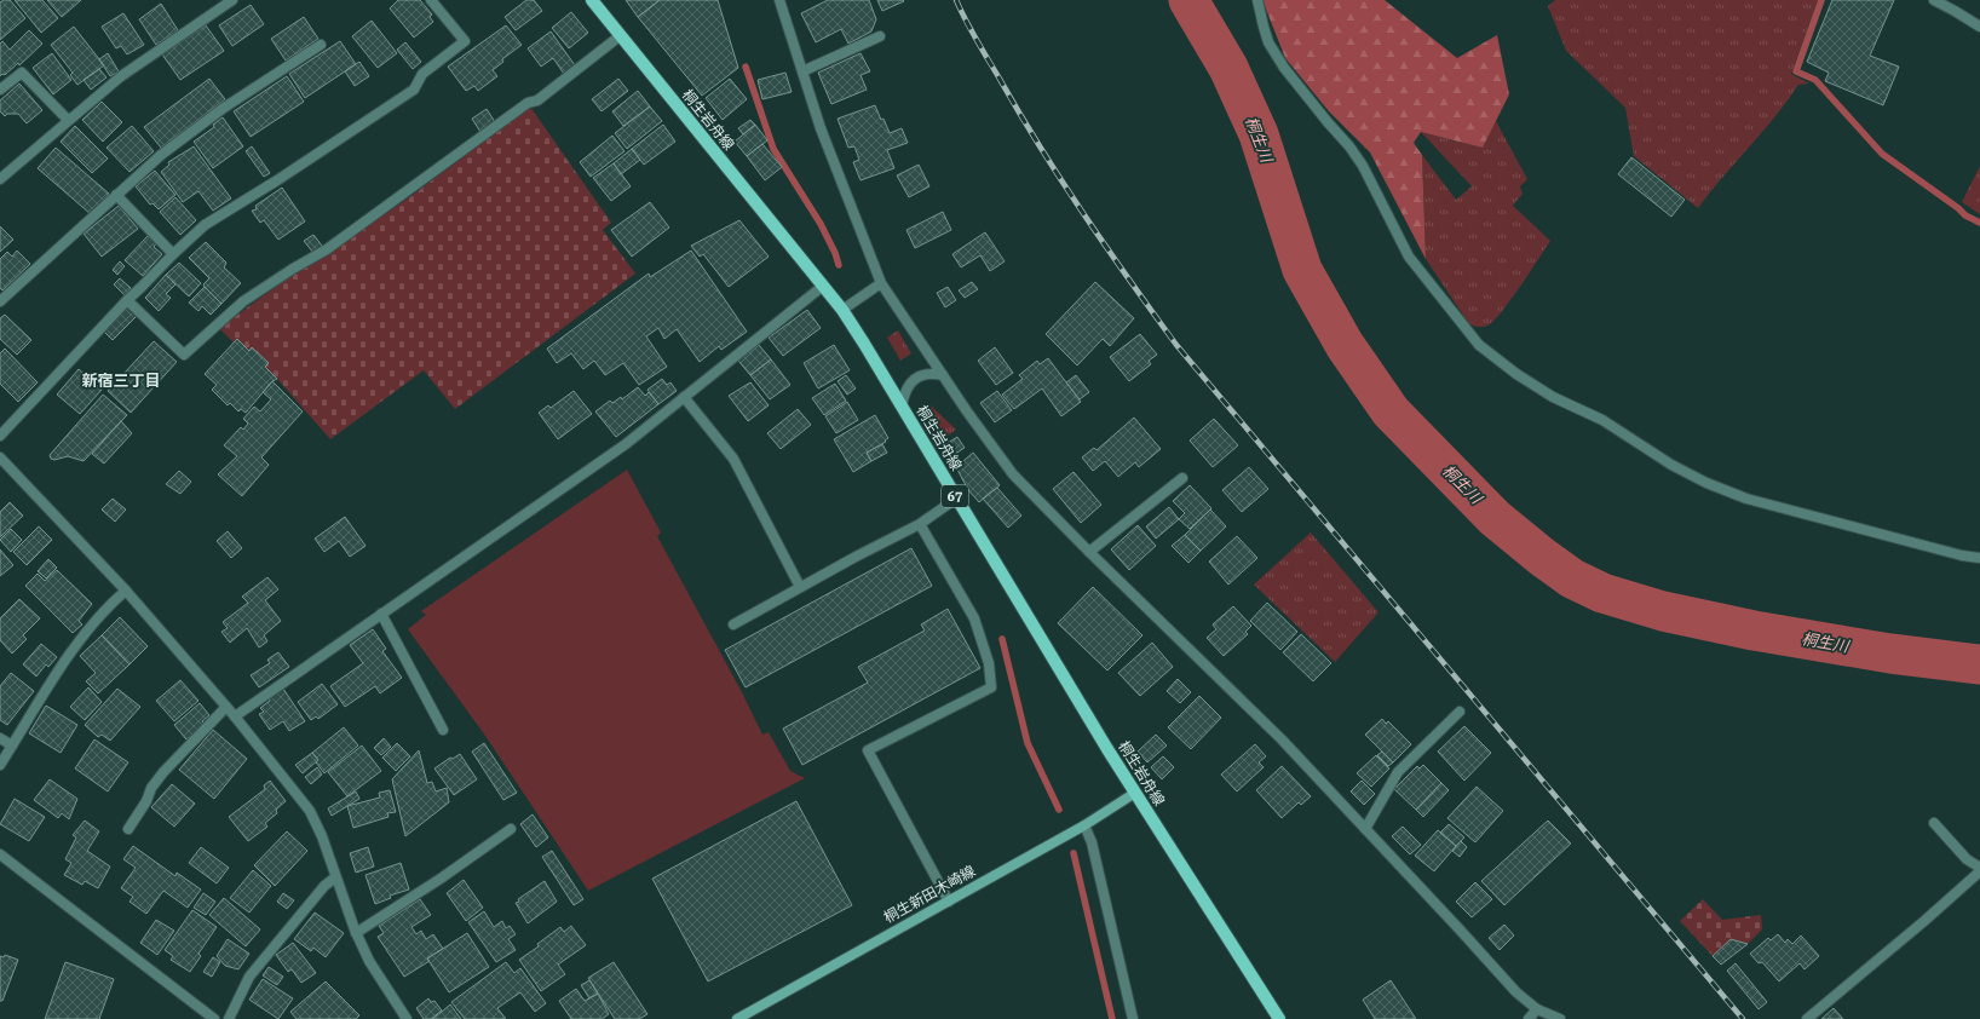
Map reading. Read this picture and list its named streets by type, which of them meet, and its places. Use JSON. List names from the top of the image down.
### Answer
{
  "streets": {
    "main road": ["桐生岩舟線", "67", "桐生新田木崎線"]
  },
  "crossings": [
    ["桐生岩舟線", "桐生新田木崎線"]
  ],
  "districts": ["新宿三丁目"],
  "water": ["桐生川"]
}
